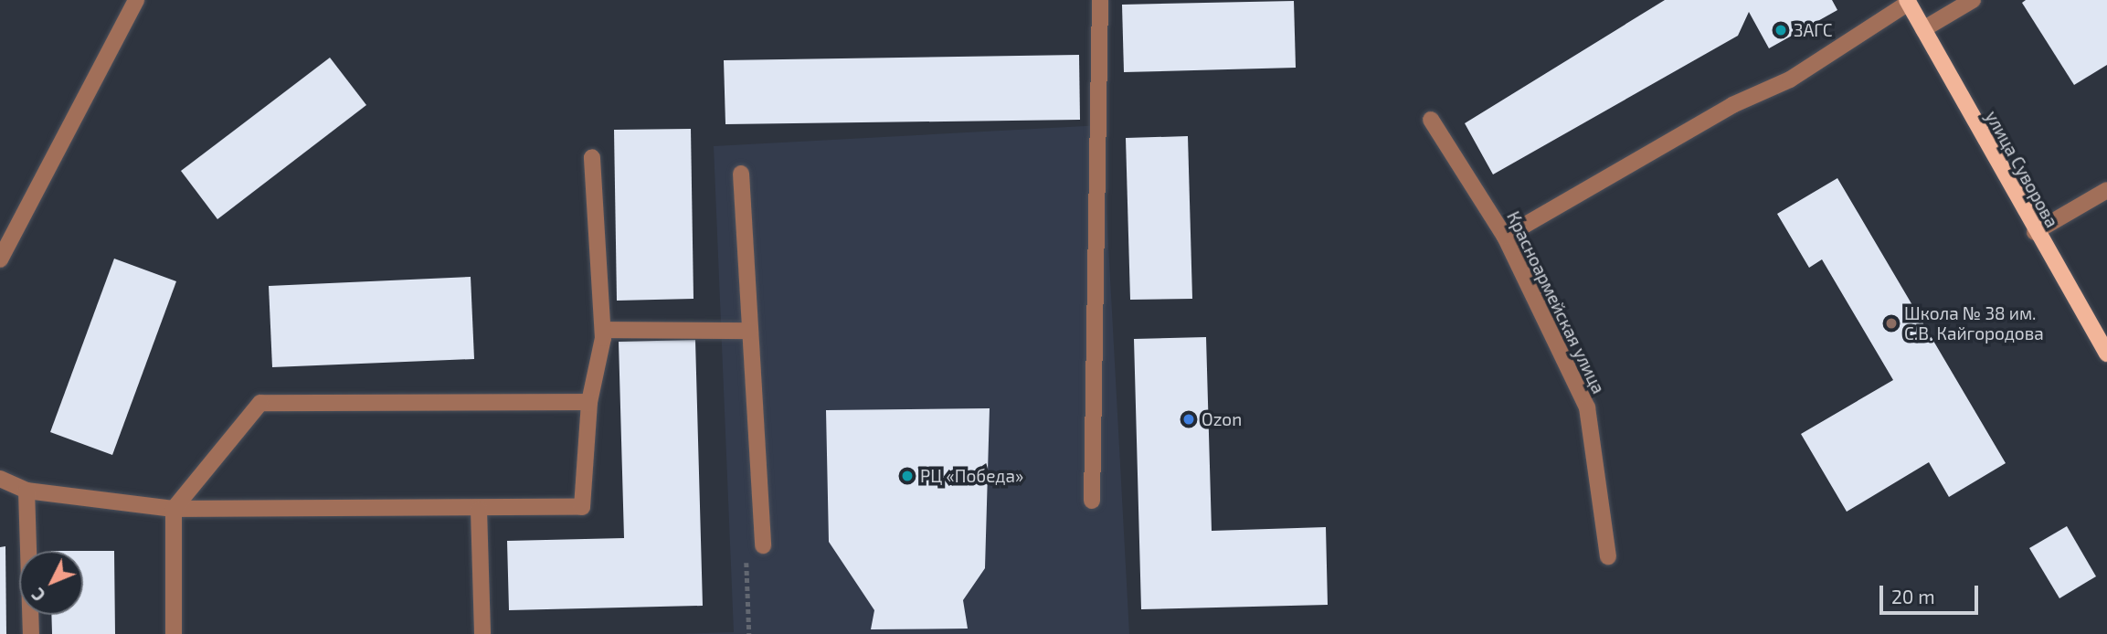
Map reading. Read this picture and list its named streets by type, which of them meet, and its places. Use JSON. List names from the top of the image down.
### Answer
{
  "streets": {
    "main road": ["улица Суворова"],
    "street": ["Красноармейская улица"]
  },
  "places": [
    "ЗАГС",
    "Школа № 38 им. С.В. Кайгородова",
    "Ozon",
    "РЦ «Победа»"
  ],
  "scale_bar": "20 m",
  "north": "bottom left"
}
